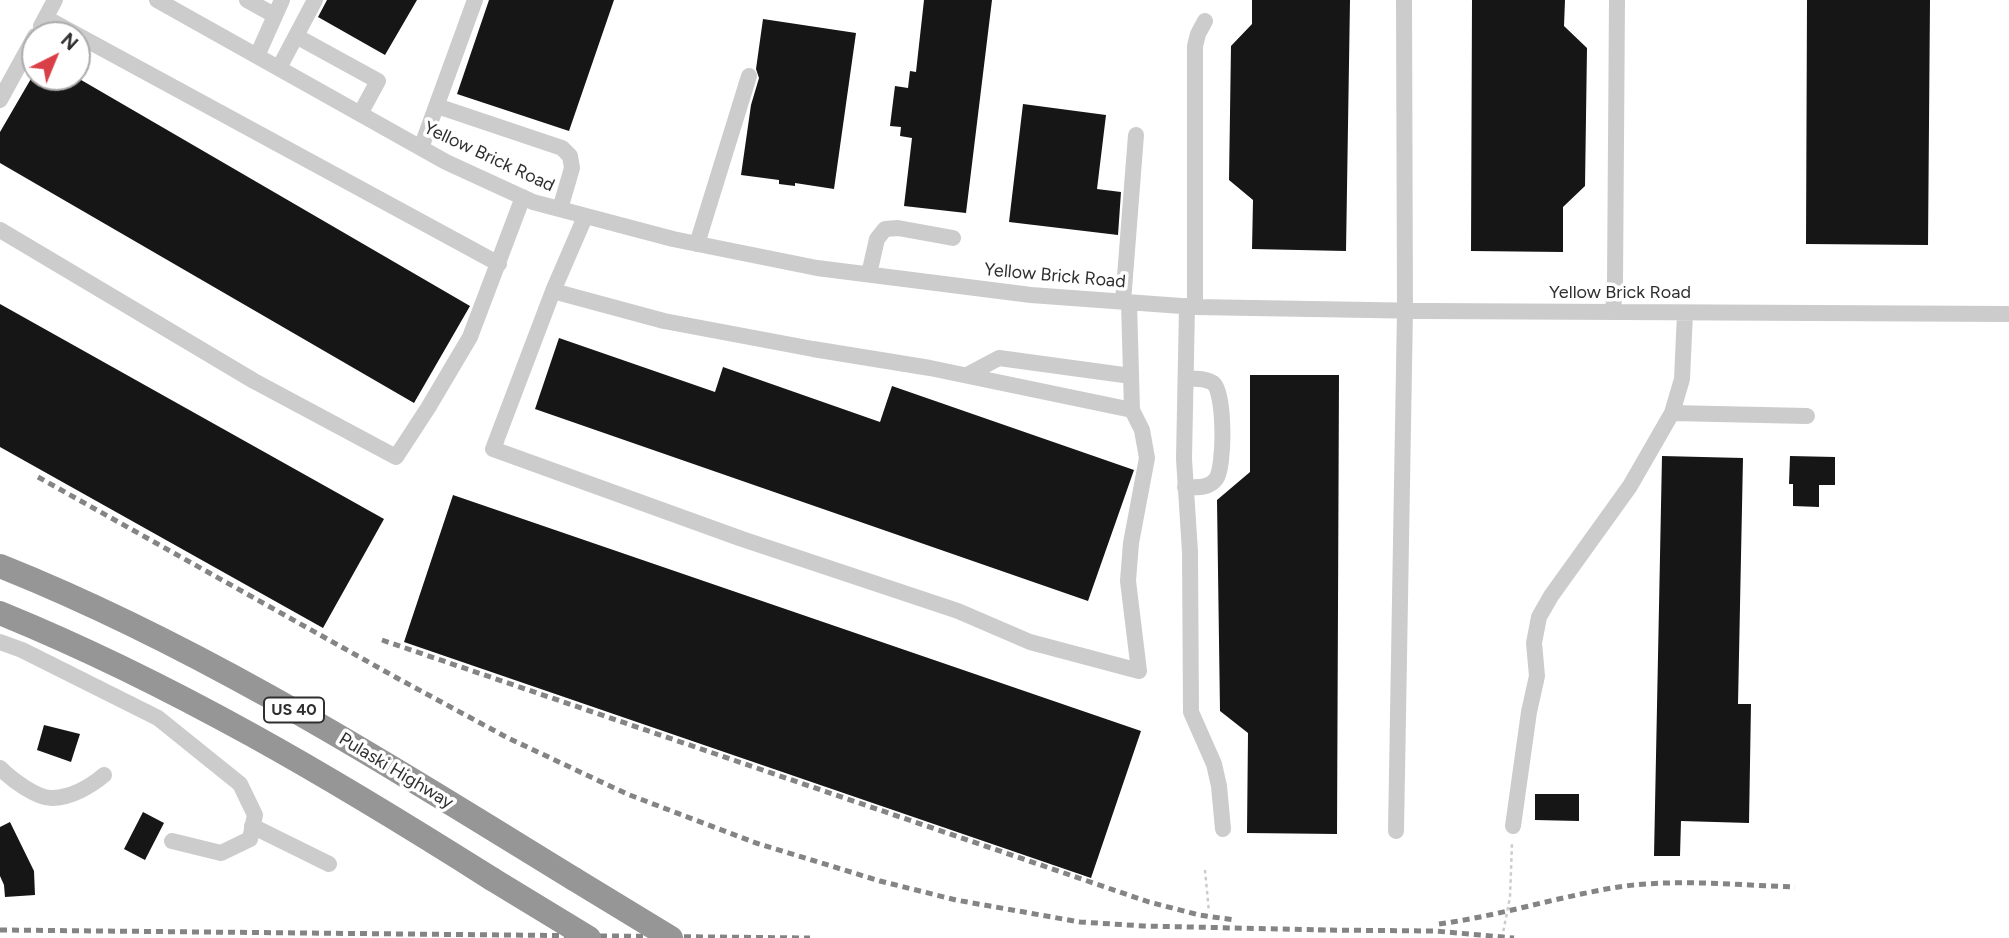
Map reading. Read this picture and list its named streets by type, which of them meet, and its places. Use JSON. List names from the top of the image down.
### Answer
{
  "streets": {
    "highway": ["US 40", "Pulaski Highway"],
    "street": ["Yellow Brick Road"]
  },
  "north": "top right"
}
